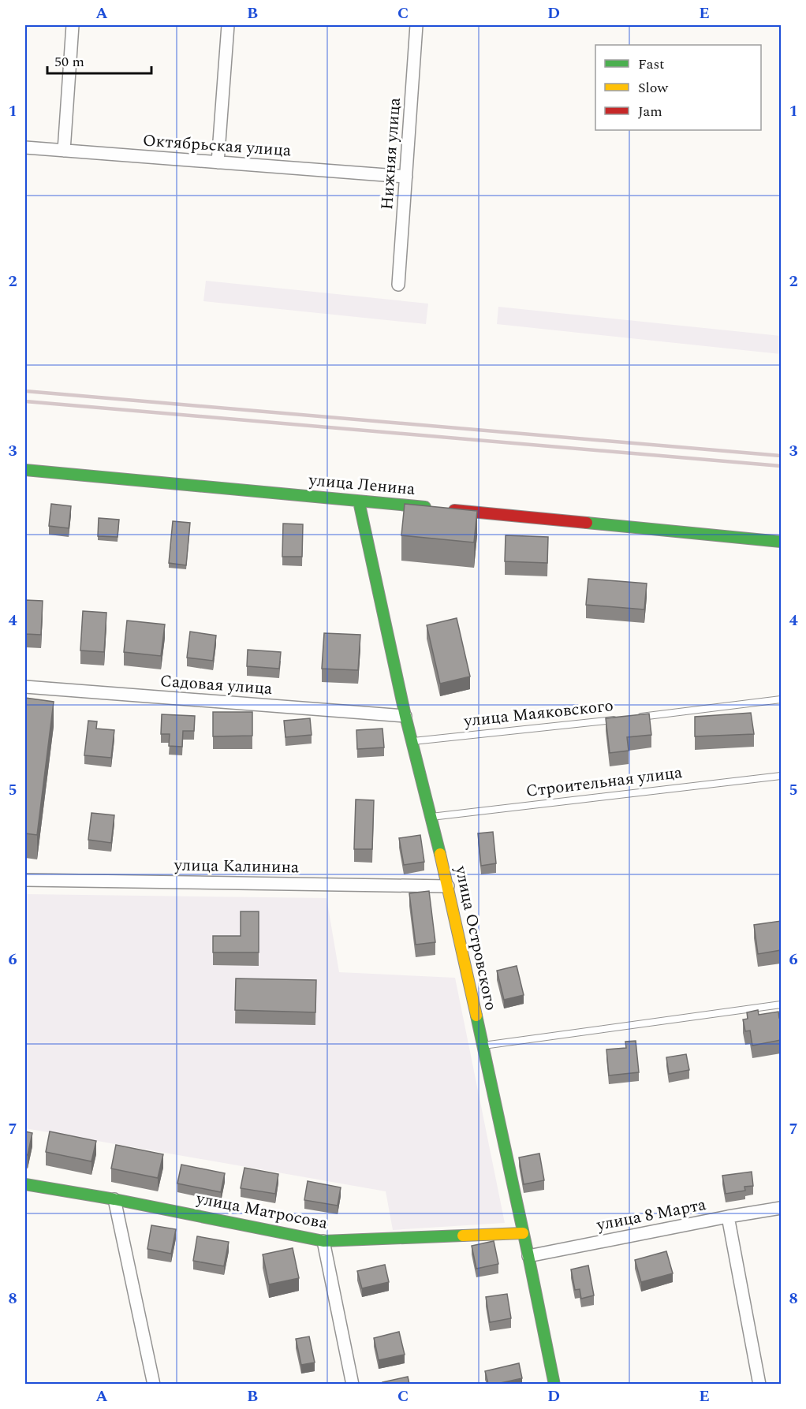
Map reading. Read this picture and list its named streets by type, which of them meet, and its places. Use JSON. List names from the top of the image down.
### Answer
{
  "streets": {
    "street": [
      "Октябрьская улица",
      "Нижняя улица",
      "улица Ленина",
      "Садовая улица",
      "улица Калинина",
      "улица Островского",
      "улица Матросова",
      "улица 8 Марта"
    ],
    "lane": ["улица Маяковского", "Строительная улица"]
  },
  "crossings": [
    ["Октябрьская улица", "Нижняя улица"],
    ["улица Ленина", "улица Островского"],
    ["Садовая улица", "улица Островского"],
    ["улица Маяковского", "улица Островского"],
    ["Строительная улица", "улица Островского"],
    ["улица Калинина", "улица Островского"],
    ["улица Островского", "улица Матросова"],
    ["улица Островского", "улица 8 Марта"]
  ],
  "legend": ["Fast", "Slow", "Jam"],
  "scale_bar": "50 m",
  "grid": {
    "columns": [
      "A",
      "B",
      "C",
      "D",
      "E"
    ],
    "rows": [
      "1",
      "2",
      "3",
      "4",
      "5",
      "6",
      "7",
      "8"
    ]
  }
}
